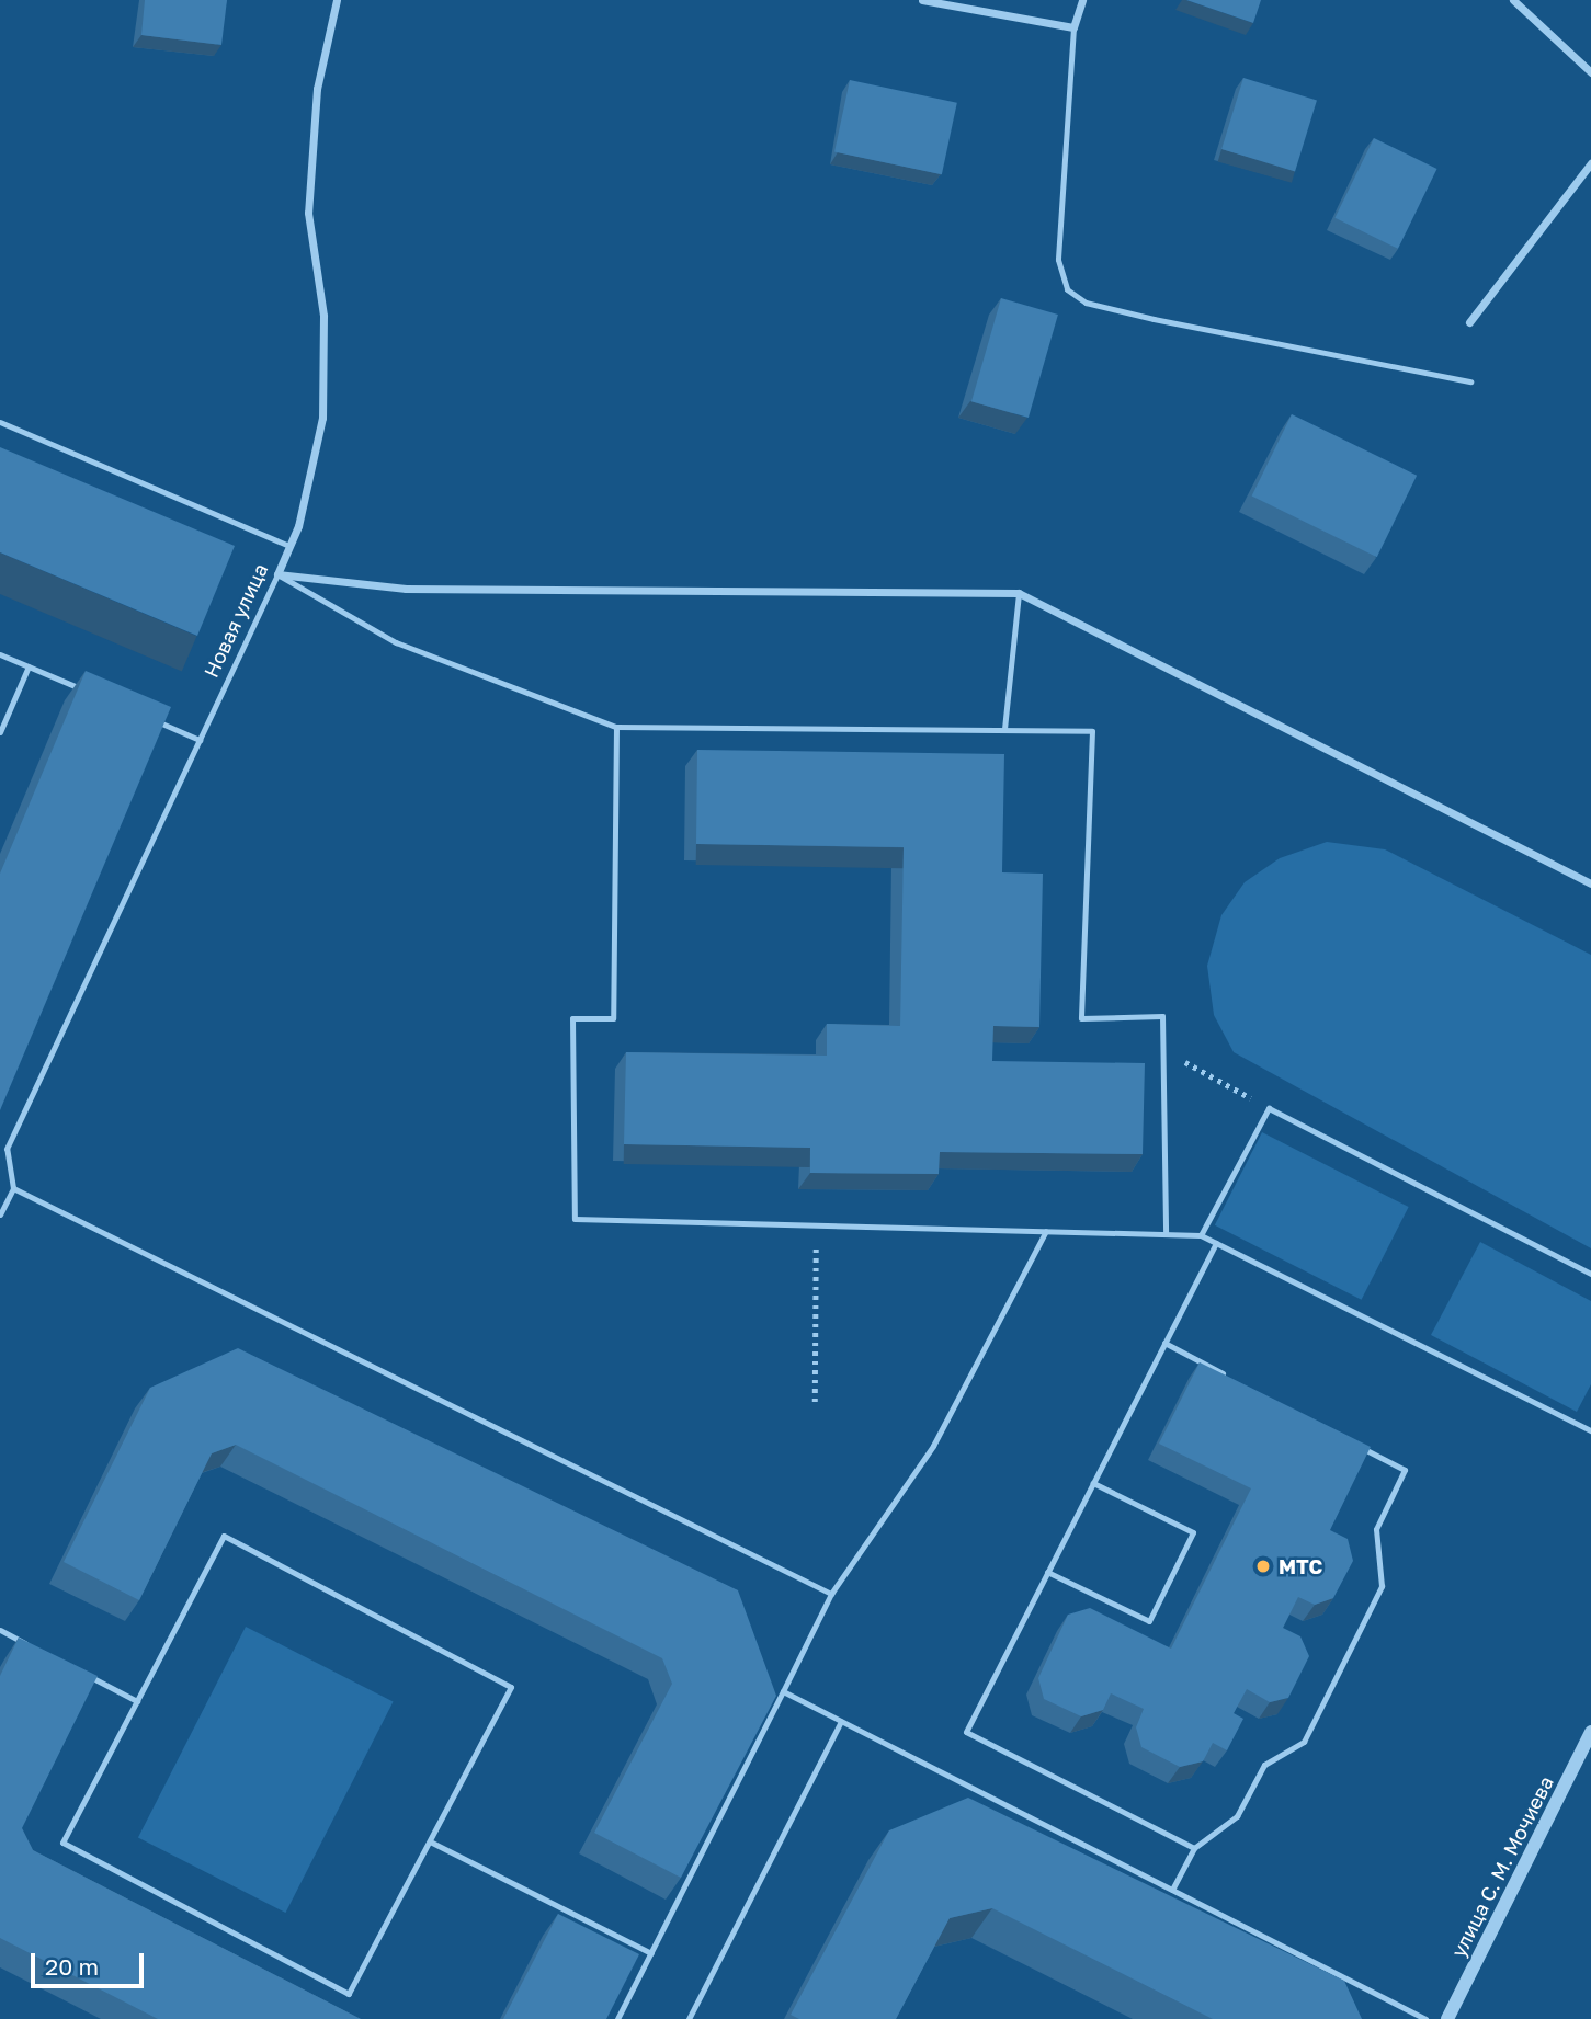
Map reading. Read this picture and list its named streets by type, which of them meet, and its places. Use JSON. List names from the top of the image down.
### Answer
{
  "streets": {
    "street": ["Новая улица", "улица С. М. Мочиева"]
  },
  "places": ["МТС"],
  "scale_bar": "20 m"
}
